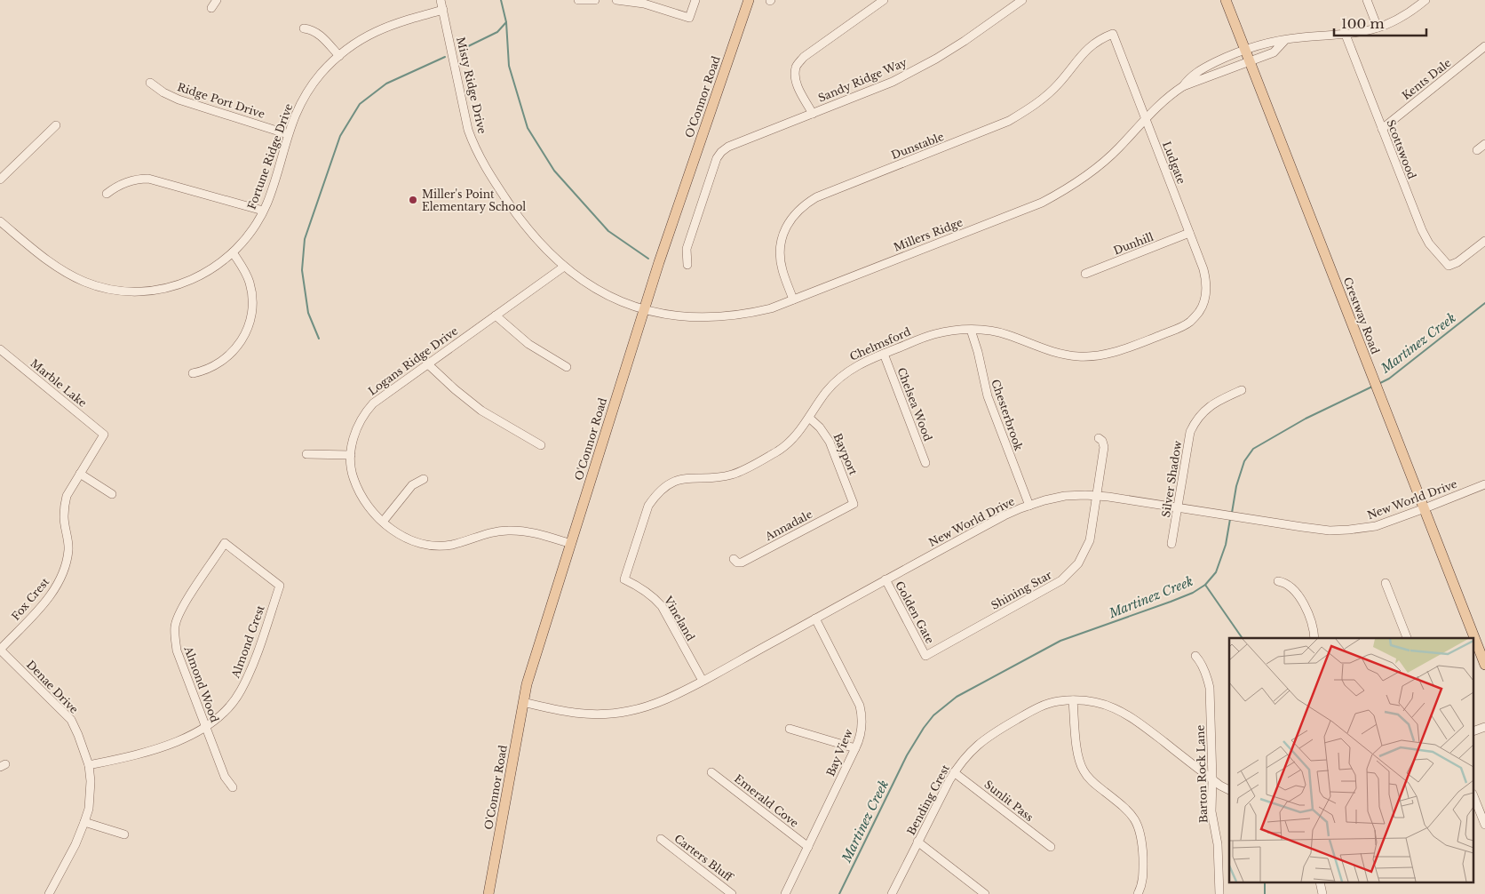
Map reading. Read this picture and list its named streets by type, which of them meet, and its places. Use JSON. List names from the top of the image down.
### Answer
{
  "streets": {
    "main road": ["O'Connor Road", "Crestway Road"],
    "street": [
      "Kents Dale",
      "Sandy Ridge Way",
      "Misty Ridge Drive",
      "Ridge Port Drive",
      "Dunstable",
      "Scottswood",
      "Fortune Ridge Drive",
      "Ludgate",
      "Millers Ridge",
      "Dunhill",
      "Chelmsford",
      "Logans Ridge Drive",
      "Marble Lake",
      "Chelsea Wood",
      "Chesterbrook",
      "Bayport",
      "Silver Shadow",
      "New World Drive",
      "Annadale",
      "Shining Star",
      "Fox Crest",
      "Golden Gate",
      "Vineland",
      "Almond Crest",
      "Almond Wood",
      "Denae Drive",
      "Bay View",
      "Barton Rock Lane",
      "Bending Crest",
      "Emerald Cove",
      "Sunlit Pass",
      "Carters Bluff"
    ]
  },
  "crossings": [
    ["Kents Dale", "Scottswood"],
    ["Misty Ridge Drive", "O'Connor Road"],
    ["Misty Ridge Drive", "Fortune Ridge Drive"],
    ["Misty Ridge Drive", "Millers Ridge"],
    ["Misty Ridge Drive", "Logans Ridge Drive"],
    ["O'Connor Road", "Millers Ridge"],
    ["O'Connor Road", "Logans Ridge Drive"],
    ["O'Connor Road", "New World Drive"],
    ["Ridge Port Drive", "Fortune Ridge Drive"],
    ["Dunstable", "Ludgate"],
    ["Dunstable", "Millers Ridge"],
    ["Scottswood", "Millers Ridge"],
    ["Ludgate", "Millers Ridge"],
    ["Ludgate", "Dunhill"],
    ["Ludgate", "Chelmsford"],
    ["Millers Ridge", "Crestway Road"],
    ["Crestway Road", "New World Drive"],
    ["Chelmsford", "Chelsea Wood"],
    ["Chelmsford", "Chesterbrook"],
    ["Chelmsford", "Bayport"],
    ["Chelmsford", "Vineland"],
    ["Marble Lake", "Fox Crest"],
    ["Chesterbrook", "New World Drive"],
    ["Bayport", "Annadale"],
    ["Silver Shadow", "New World Drive"],
    ["New World Drive", "Shining Star"],
    ["New World Drive", "Golden Gate"],
    ["New World Drive", "Vineland"],
    ["New World Drive", "Bay View"],
    ["Shining Star", "Golden Gate"],
    ["Fox Crest", "Denae Drive"],
    ["Almond Crest", "Almond Wood"],
    ["Almond Crest", "Denae Drive"],
    ["Bay View", "Emerald Cove"],
    ["Barton Rock Lane", "Bending Crest"],
    ["Bending Crest", "Sunlit Pass"]
  ],
  "water": ["Martinez Creek"],
  "places": ["Miller's Point Elementary School"],
  "scale_bar": "100 m"
}
